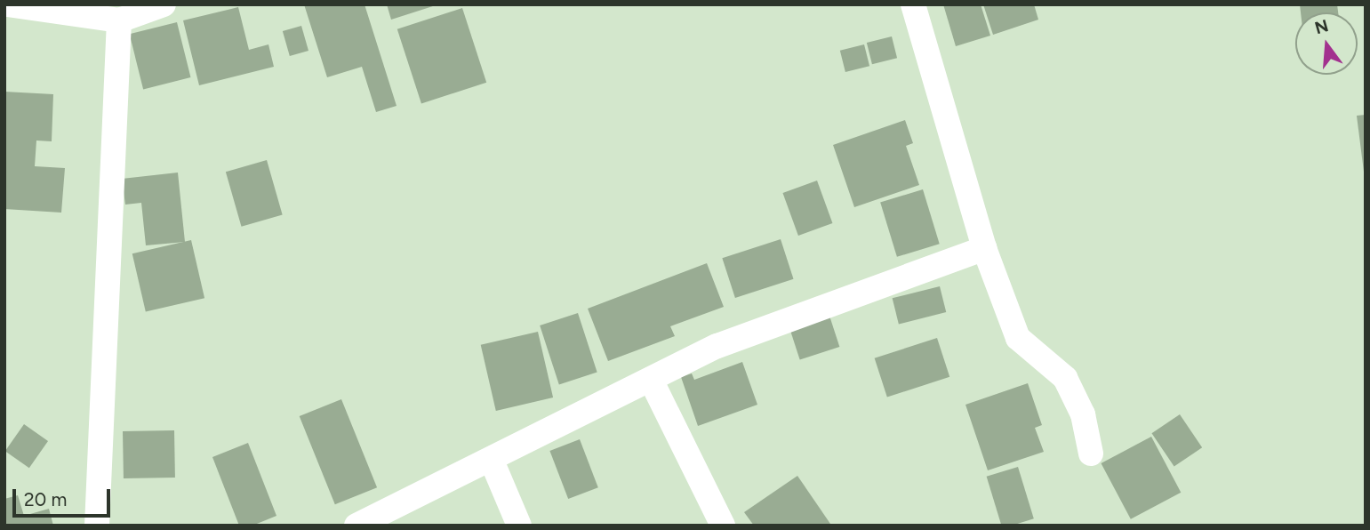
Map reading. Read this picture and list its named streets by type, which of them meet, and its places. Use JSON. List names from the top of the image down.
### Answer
{
  "scale_bar": "20 m",
  "north": "top"
}
